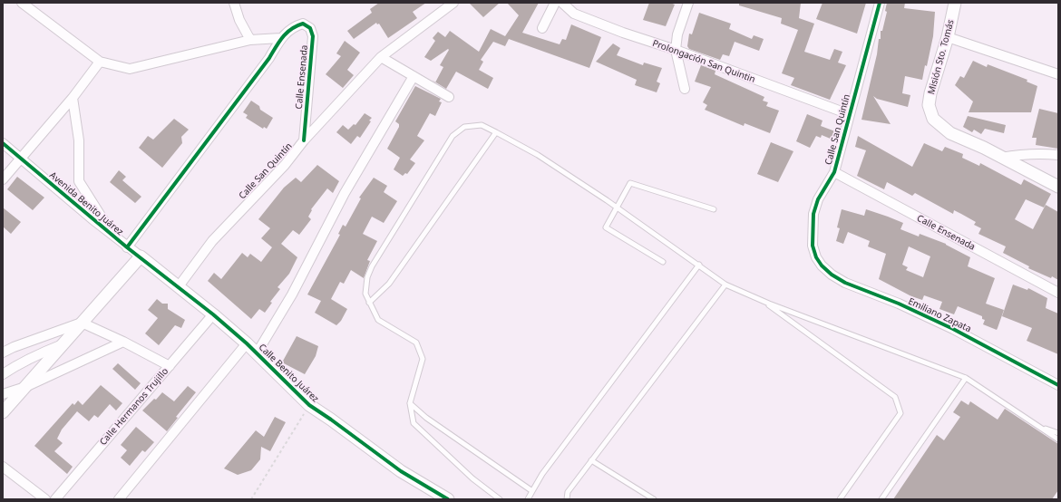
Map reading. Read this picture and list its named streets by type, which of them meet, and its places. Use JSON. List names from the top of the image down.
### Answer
{
  "streets": {
    "street": [
      "Misión Sto. Tomás",
      "Prolongación San Quintin",
      "Calle Ensenada",
      "Calle San Quintín",
      "Avenida Benito Juárez",
      "Emiliano Zapata",
      "Calle Benito Juárez",
      "Calle Hermanos Trujillo"
    ]
  },
  "crossings": [
    ["Prolongación San Quintin", "Calle San Quintín"],
    ["Calle Ensenada", "Calle San Quintín"],
    ["Calle San Quintín", "Avenida Benito Juárez"],
    ["Calle San Quintín", "Emiliano Zapata"],
    ["Calle San Quintín", "Calle Benito Juárez"],
    ["Avenida Benito Juárez", "Calle Benito Juárez"],
    ["Calle Benito Juárez", "Calle Hermanos Trujillo"]
  ]
}
